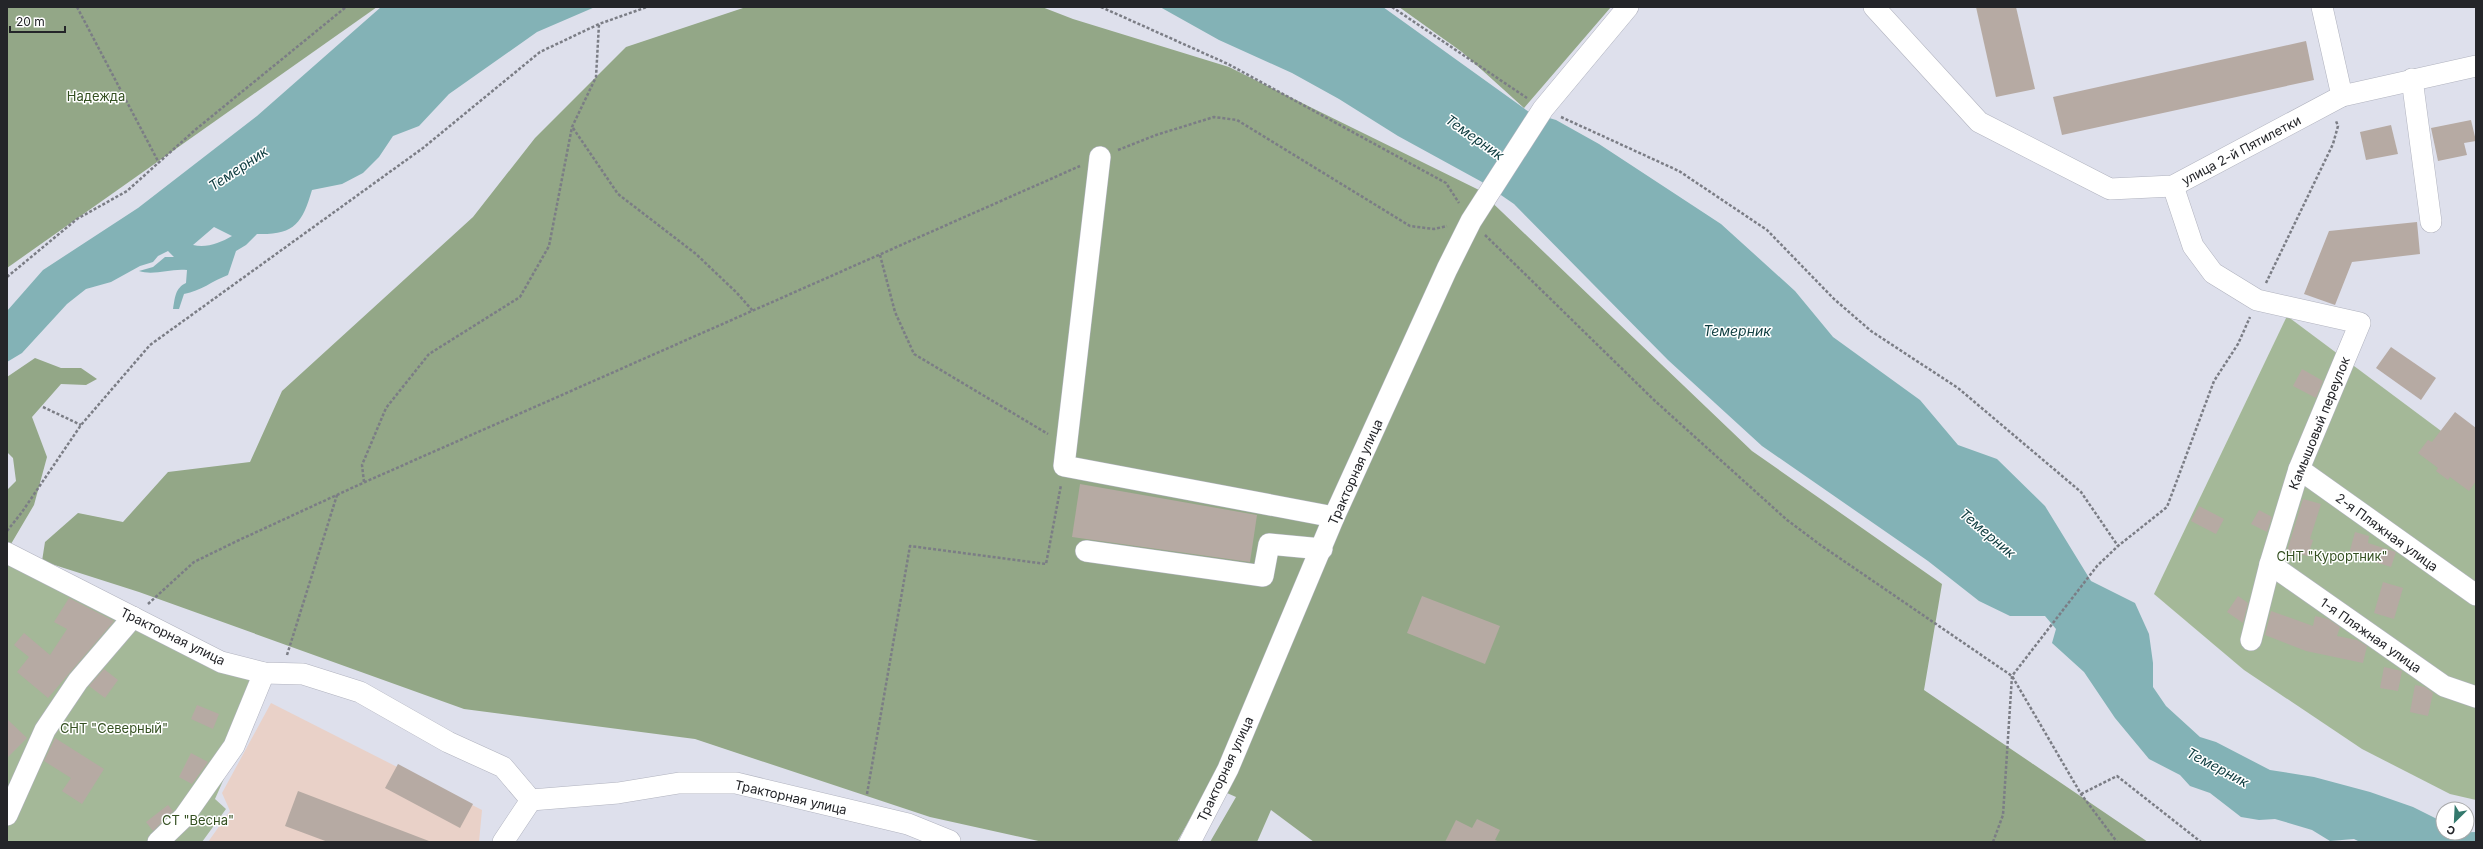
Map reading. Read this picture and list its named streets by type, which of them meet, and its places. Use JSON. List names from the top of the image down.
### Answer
{
  "streets": {
    "street": [
      "улица 2-й Пятилетки",
      "Камышовый переулок",
      "Тракторная улица",
      "2-я Пляжная улица",
      "1-я Пляжная улица"
    ]
  },
  "crossings": [
    ["Камышовый переулок", "2-я Пляжная улица"],
    ["Камышовый переулок", "1-я Пляжная улица"]
  ],
  "water": ["Темерник"],
  "parks": [
    "Надежда",
    "СНТ \"Курортник\"",
    "СНТ \"Северный\"",
    "СТ \"Весна\""
  ],
  "scale_bar": "20 m",
  "north": "bottom left"
}
